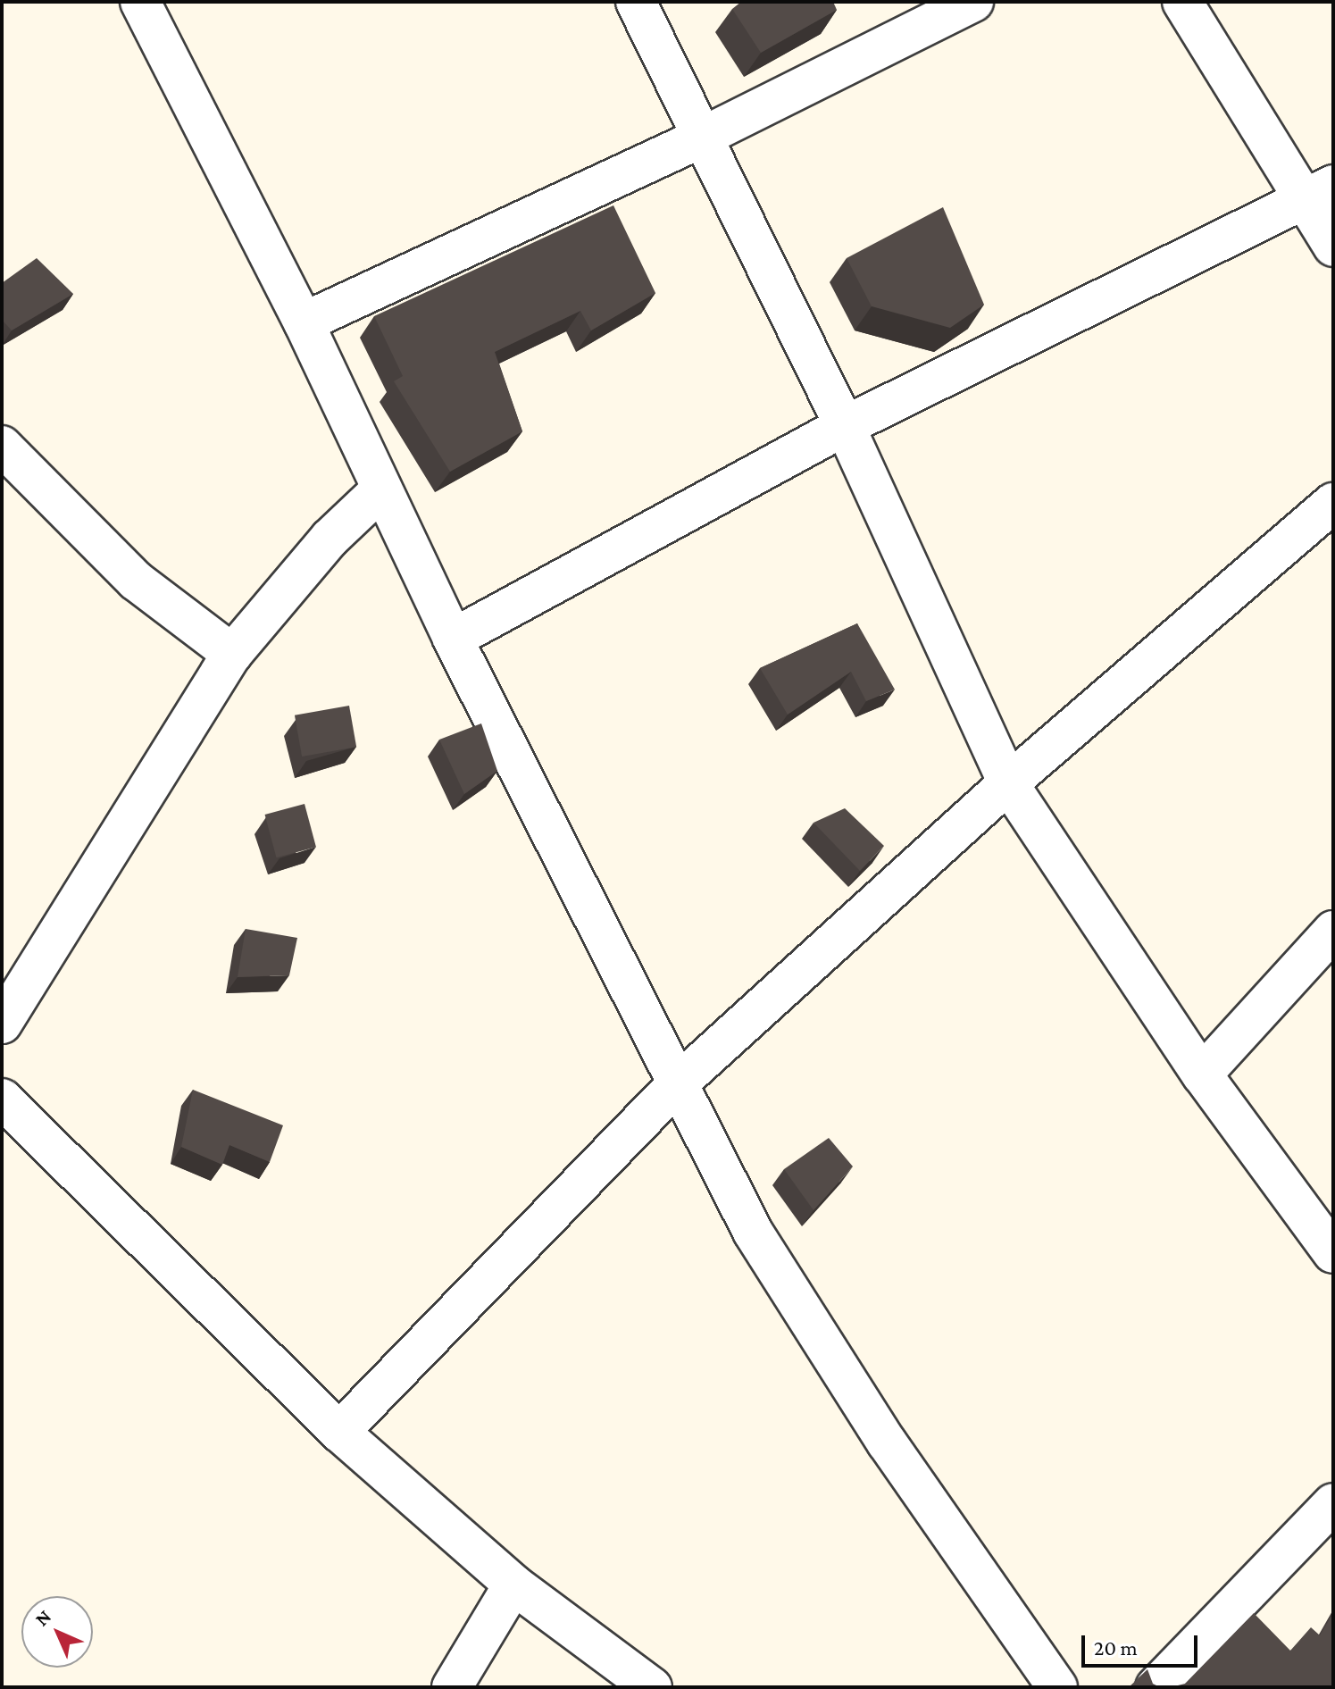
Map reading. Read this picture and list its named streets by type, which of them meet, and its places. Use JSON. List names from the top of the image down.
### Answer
{
  "scale_bar": "20 m",
  "north": "top left"
}
